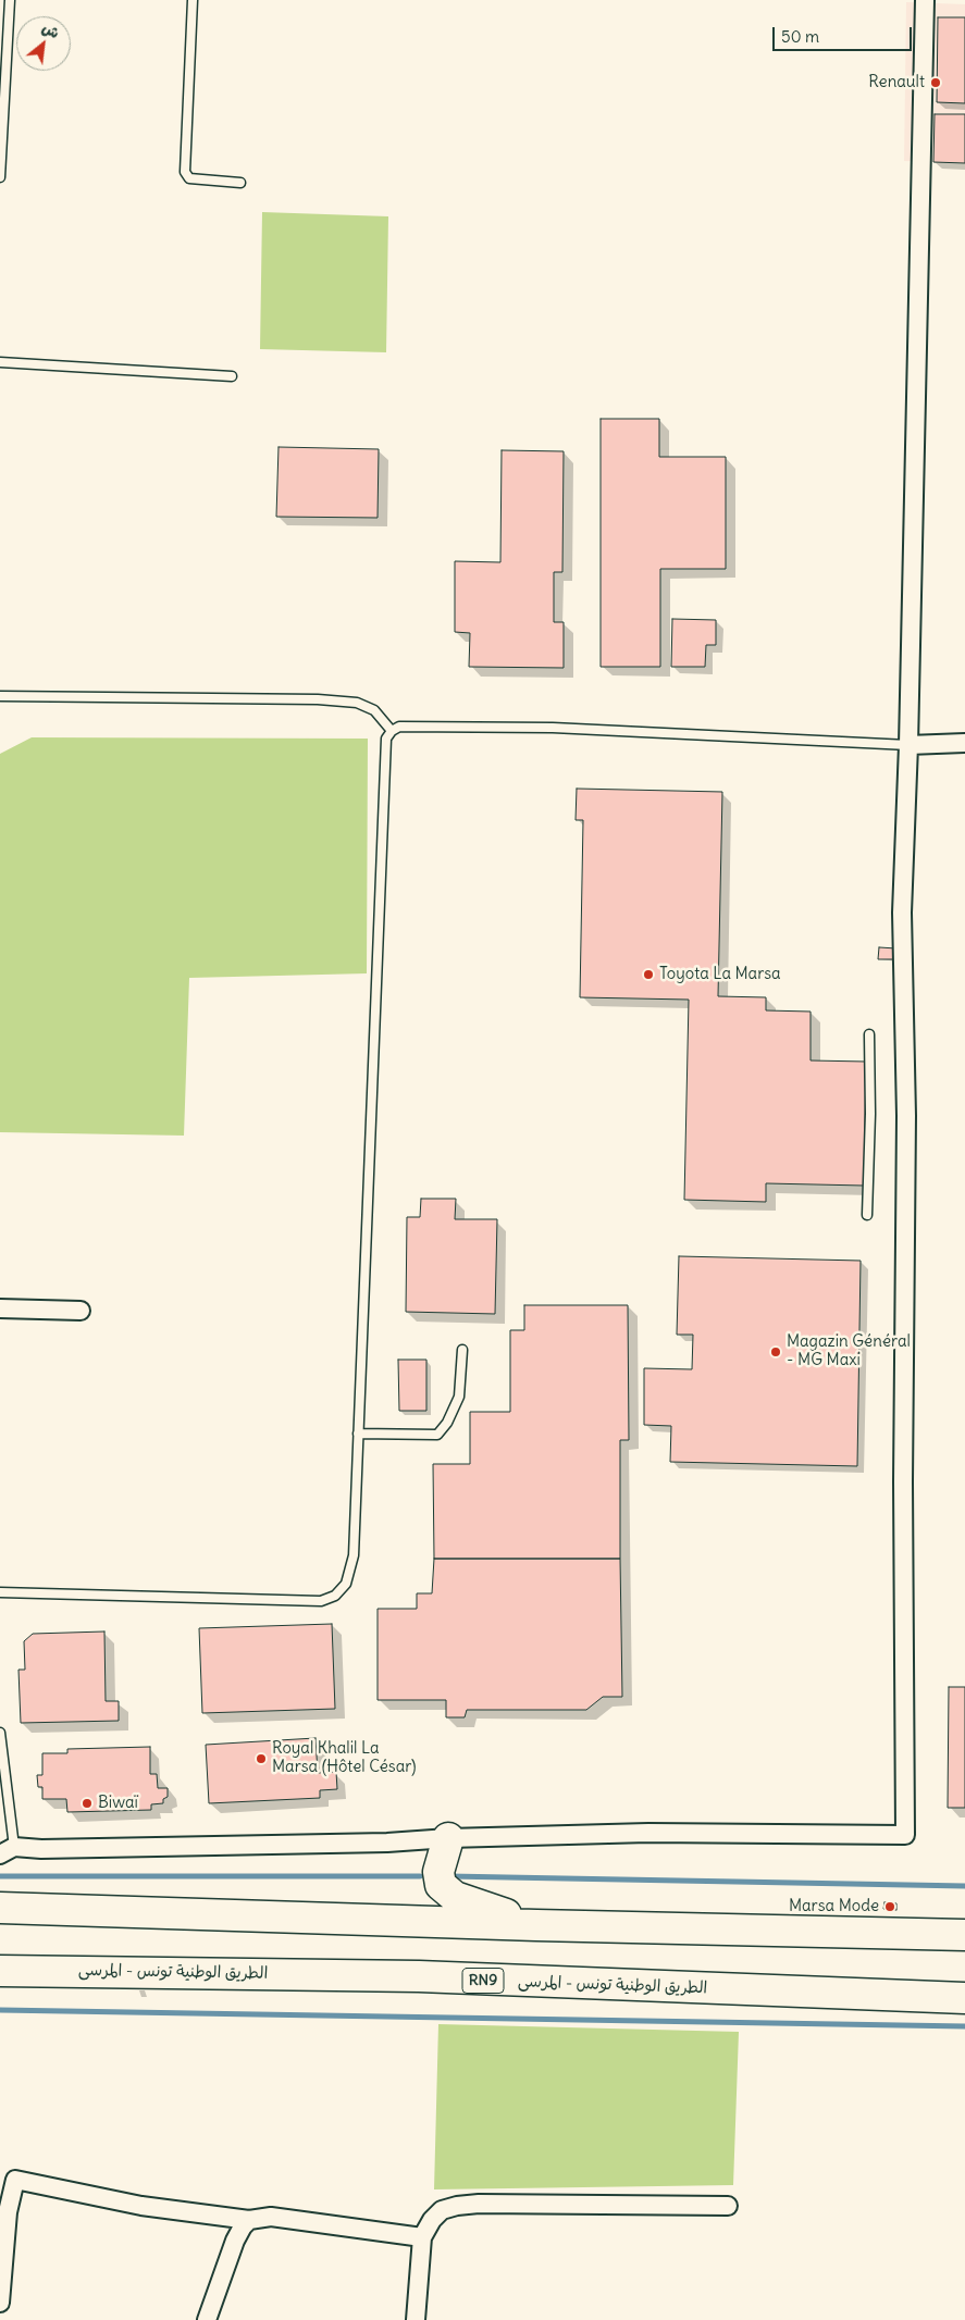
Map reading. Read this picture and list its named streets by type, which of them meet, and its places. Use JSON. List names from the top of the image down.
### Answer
{
  "streets": {
    "highway": ["الطريق الوطنية تونس - المرسى", "RN9"]
  },
  "places": [
    "Renault",
    "Toyota La Marsa",
    "Magazin Général - MG Maxi",
    "Royal Khalil La Marsa (Hôtel César)",
    "Biwaï",
    "Marsa Mode"
  ],
  "scale_bar": "50 m",
  "north": "top right"
}
